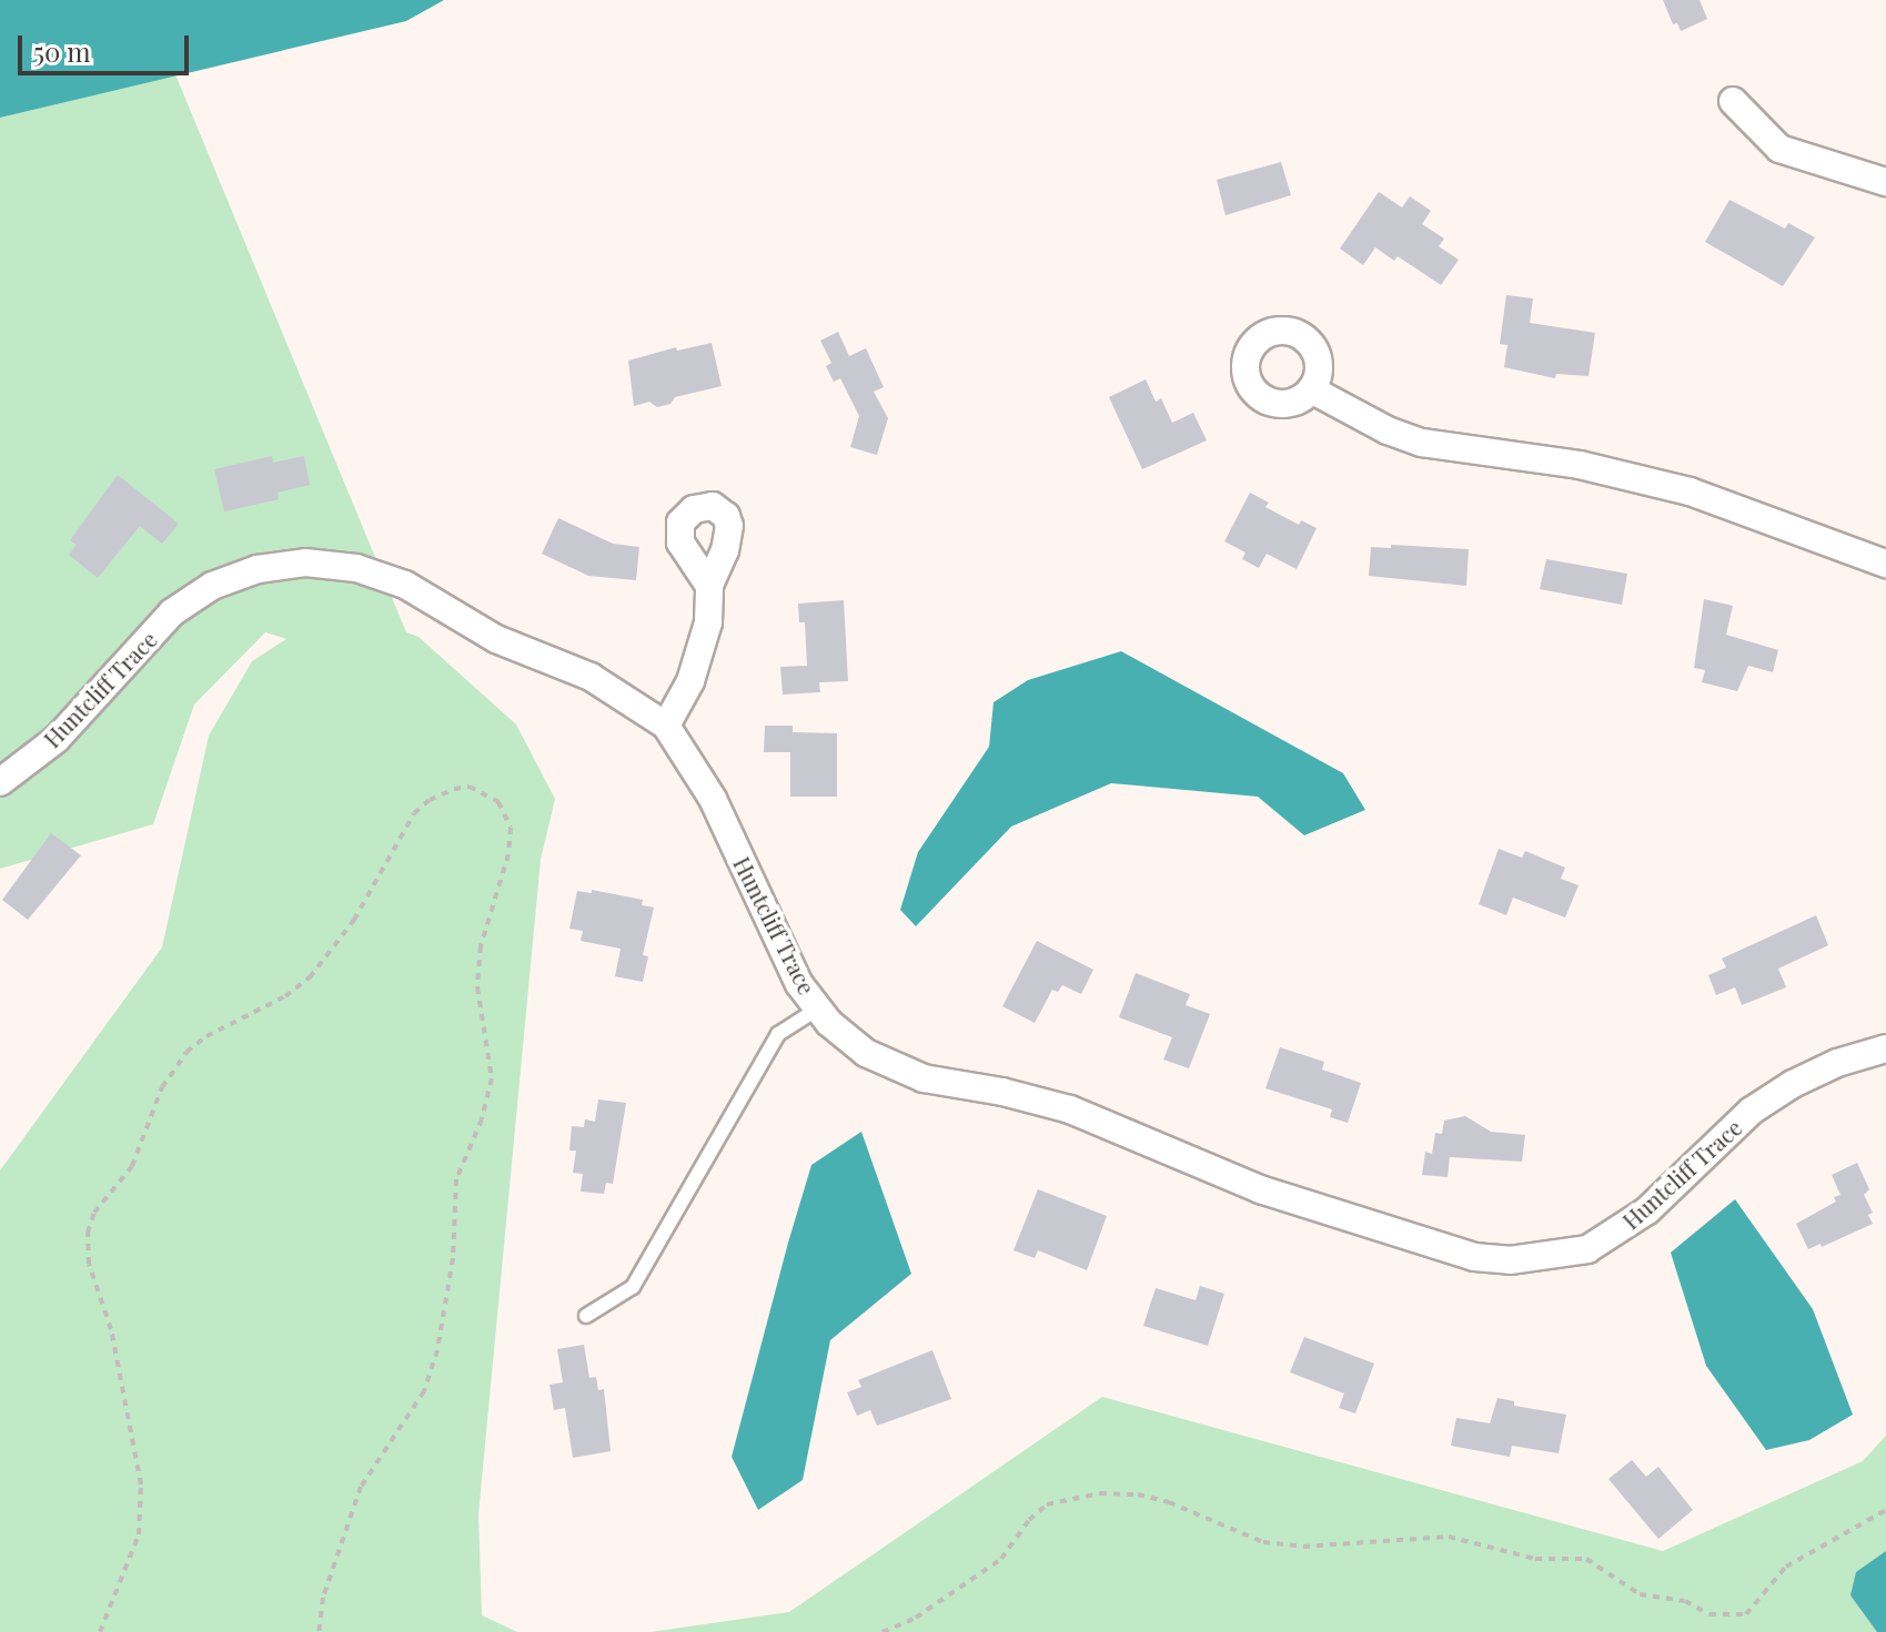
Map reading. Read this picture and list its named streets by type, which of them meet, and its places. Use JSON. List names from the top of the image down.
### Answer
{
  "streets": {
    "street": ["Huntcliff Trace"]
  },
  "scale_bar": "50 m"
}
